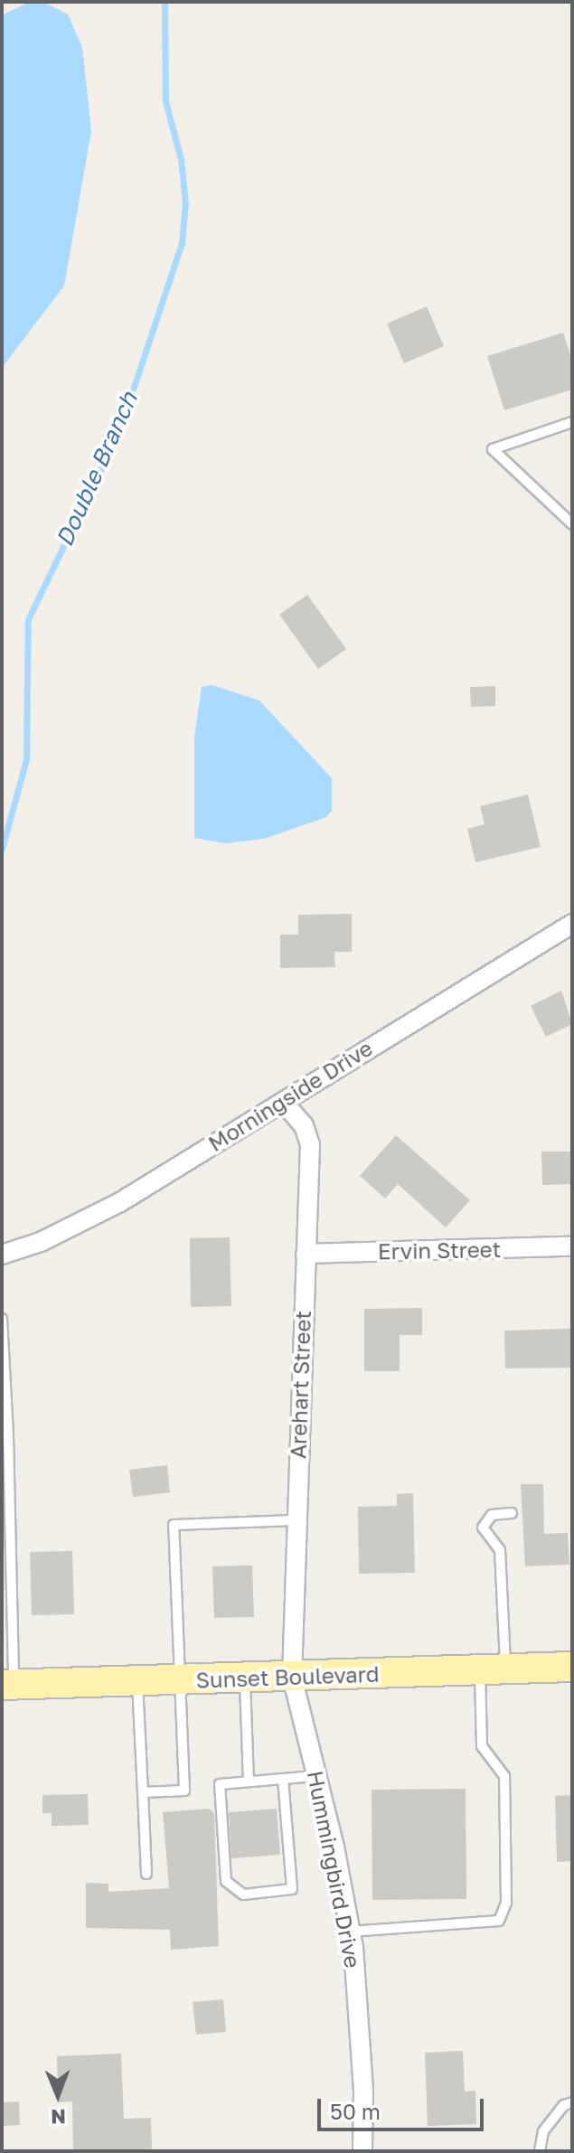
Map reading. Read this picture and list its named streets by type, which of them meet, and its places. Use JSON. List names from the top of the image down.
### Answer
{
  "streets": {
    "main road": ["Sunset Boulevard"],
    "street": [
      "Morningside Drive",
      "Ervin Street",
      "Arehart Street",
      "Hummingbird Drive"
    ]
  },
  "crossings": [
    ["Morningside Drive", "Arehart Street"],
    ["Ervin Street", "Arehart Street"],
    ["Arehart Street", "Sunset Boulevard"],
    ["Arehart Street", "Hummingbird Drive"],
    ["Sunset Boulevard", "Hummingbird Drive"]
  ],
  "water": ["Double Branch"],
  "scale_bar": "50 m",
  "north": "bottom"
}
